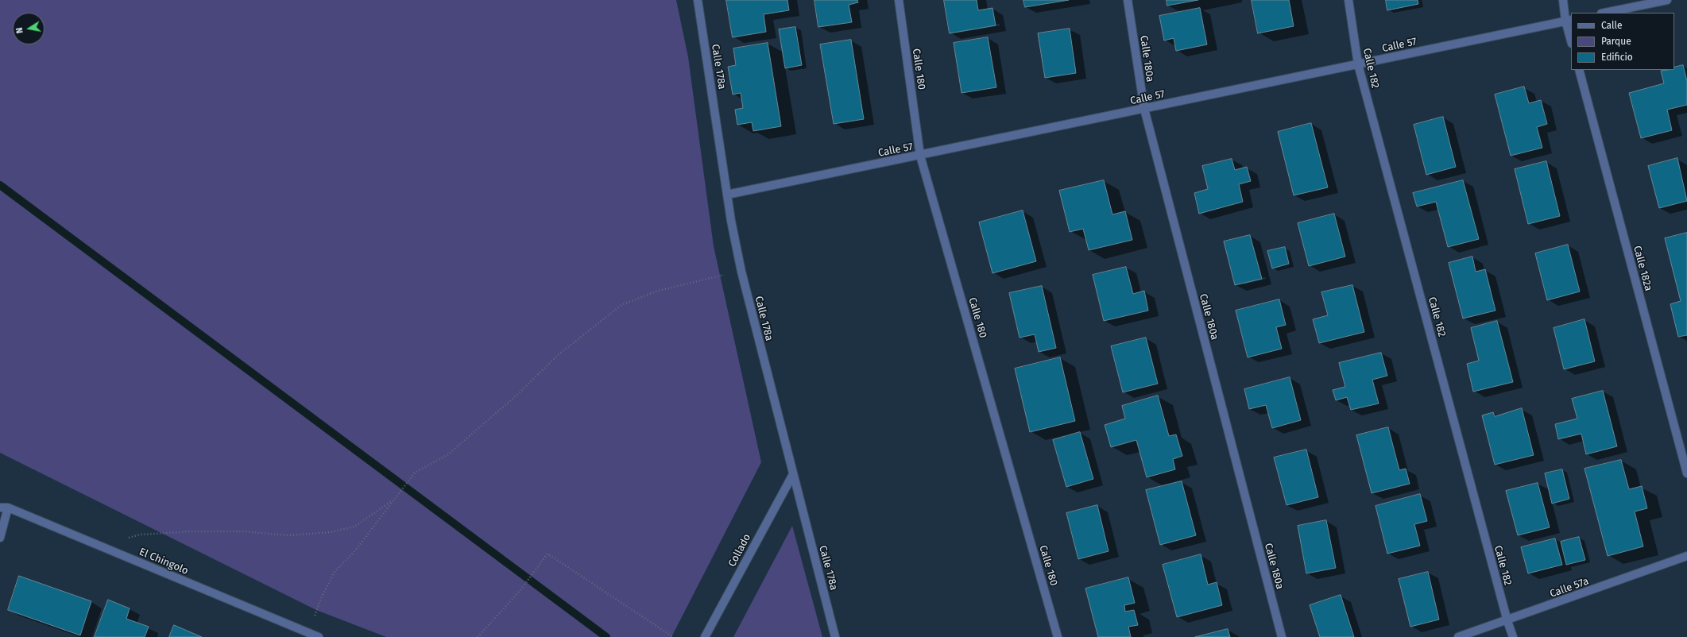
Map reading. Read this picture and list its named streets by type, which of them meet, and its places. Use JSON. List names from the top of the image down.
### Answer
{
  "streets": {
    "street": [
      "Calle 57",
      "Calle 180a",
      "Calle 178a",
      "Calle 182",
      "Calle 180",
      "Calle 182a",
      "Collado",
      "El Chingolo",
      "Calle 57a"
    ]
  },
  "crossings": [
    ["Calle 57", "Calle 180a"],
    ["Calle 57", "Calle 178a"],
    ["Calle 57", "Calle 182"],
    ["Calle 57", "Calle 180"],
    ["Calle 178a", "Collado"],
    ["Calle 182", "Calle 57a"]
  ],
  "legend": ["Calle", "Parque", "Edificio"],
  "north": "left"
}
